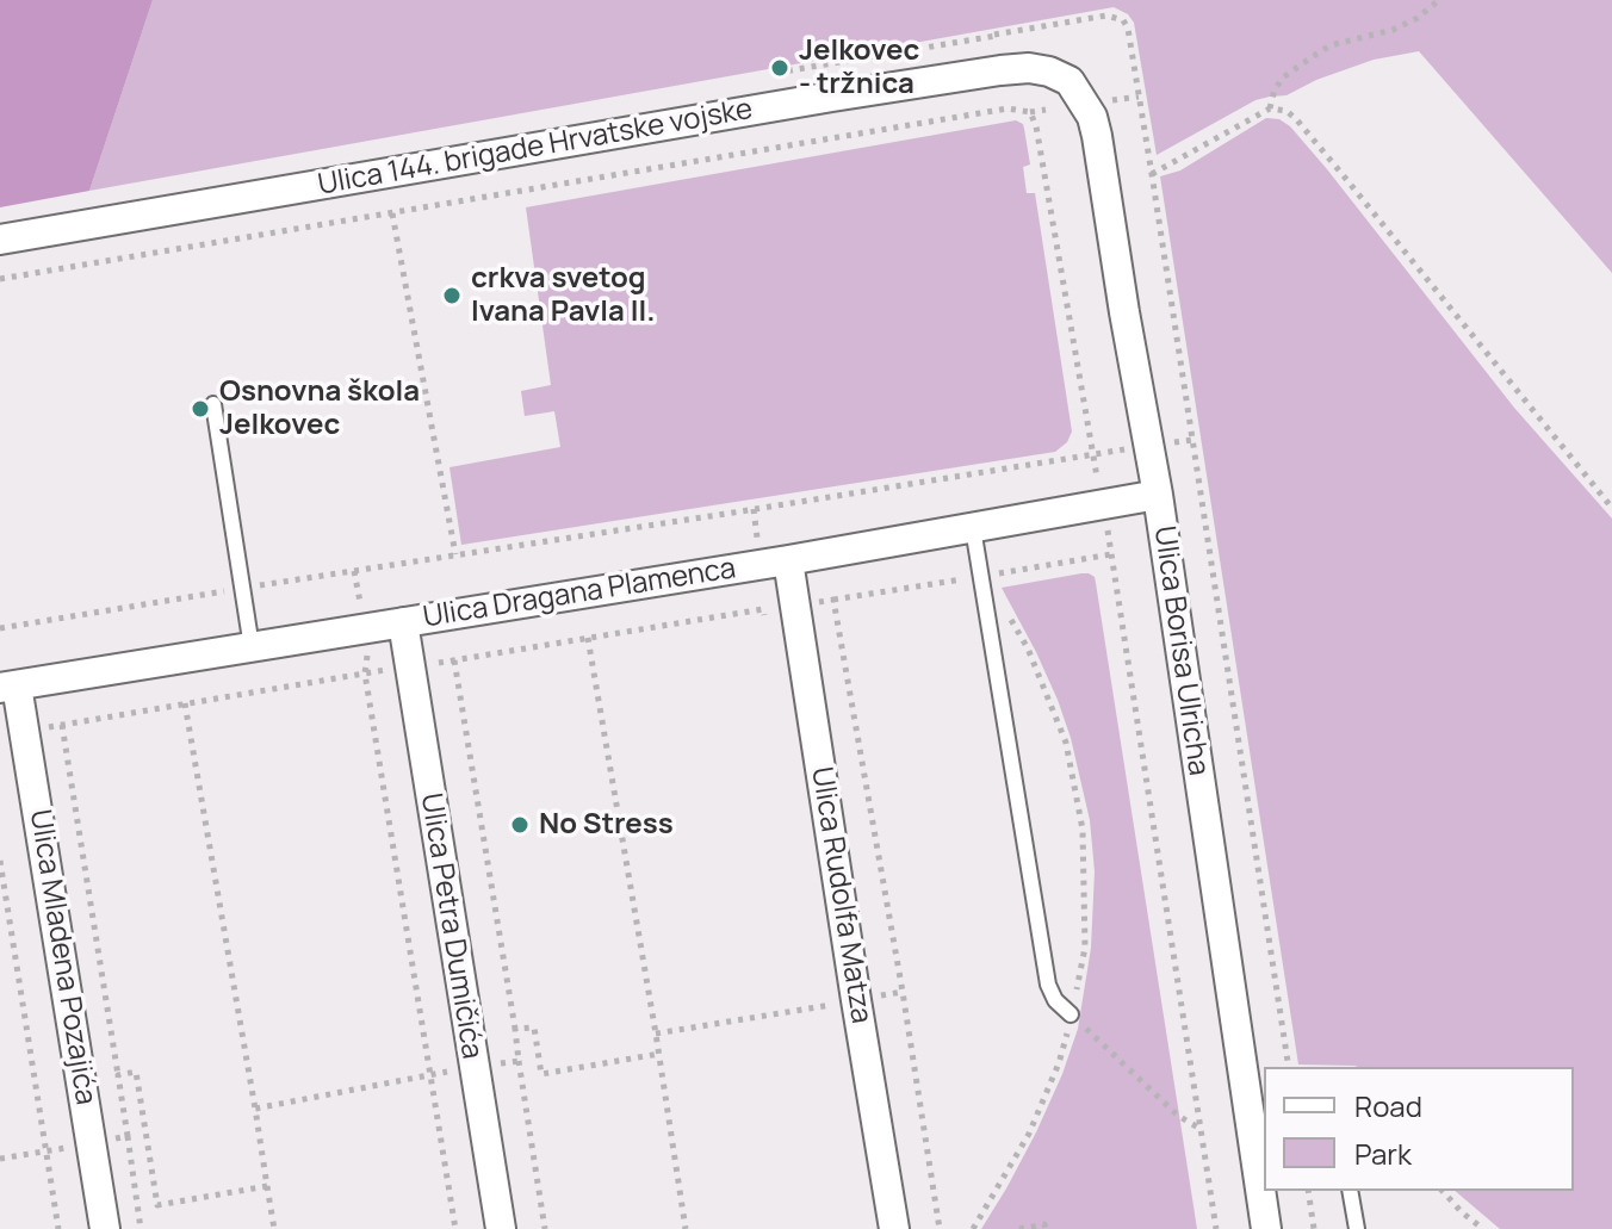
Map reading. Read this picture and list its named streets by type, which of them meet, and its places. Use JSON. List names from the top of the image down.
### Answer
{
  "streets": {
    "street": [
      "Ulica 144. brigade Hrvatske vojske",
      "Ulica Dragana Plamenca",
      "Ulica Borisa Ulricha",
      "Ulica Rudolfa Matza",
      "Ulica Petra Dumičića",
      "Ulica Mladena Pozajića"
    ]
  },
  "crossings": [
    ["Ulica 144. brigade Hrvatske vojske", "Ulica Borisa Ulricha"],
    ["Ulica Dragana Plamenca", "Ulica Borisa Ulricha"],
    ["Ulica Dragana Plamenca", "Ulica Rudolfa Matza"],
    ["Ulica Dragana Plamenca", "Ulica Petra Dumičića"],
    ["Ulica Dragana Plamenca", "Ulica Mladena Pozajića"]
  ],
  "places": [
    "Jelkovec - tržnica",
    "crkva svetog Ivana Pavla II.",
    "Osnovna škola Jelkovec",
    "No Stress"
  ],
  "legend": ["Road", "Park"]
}
